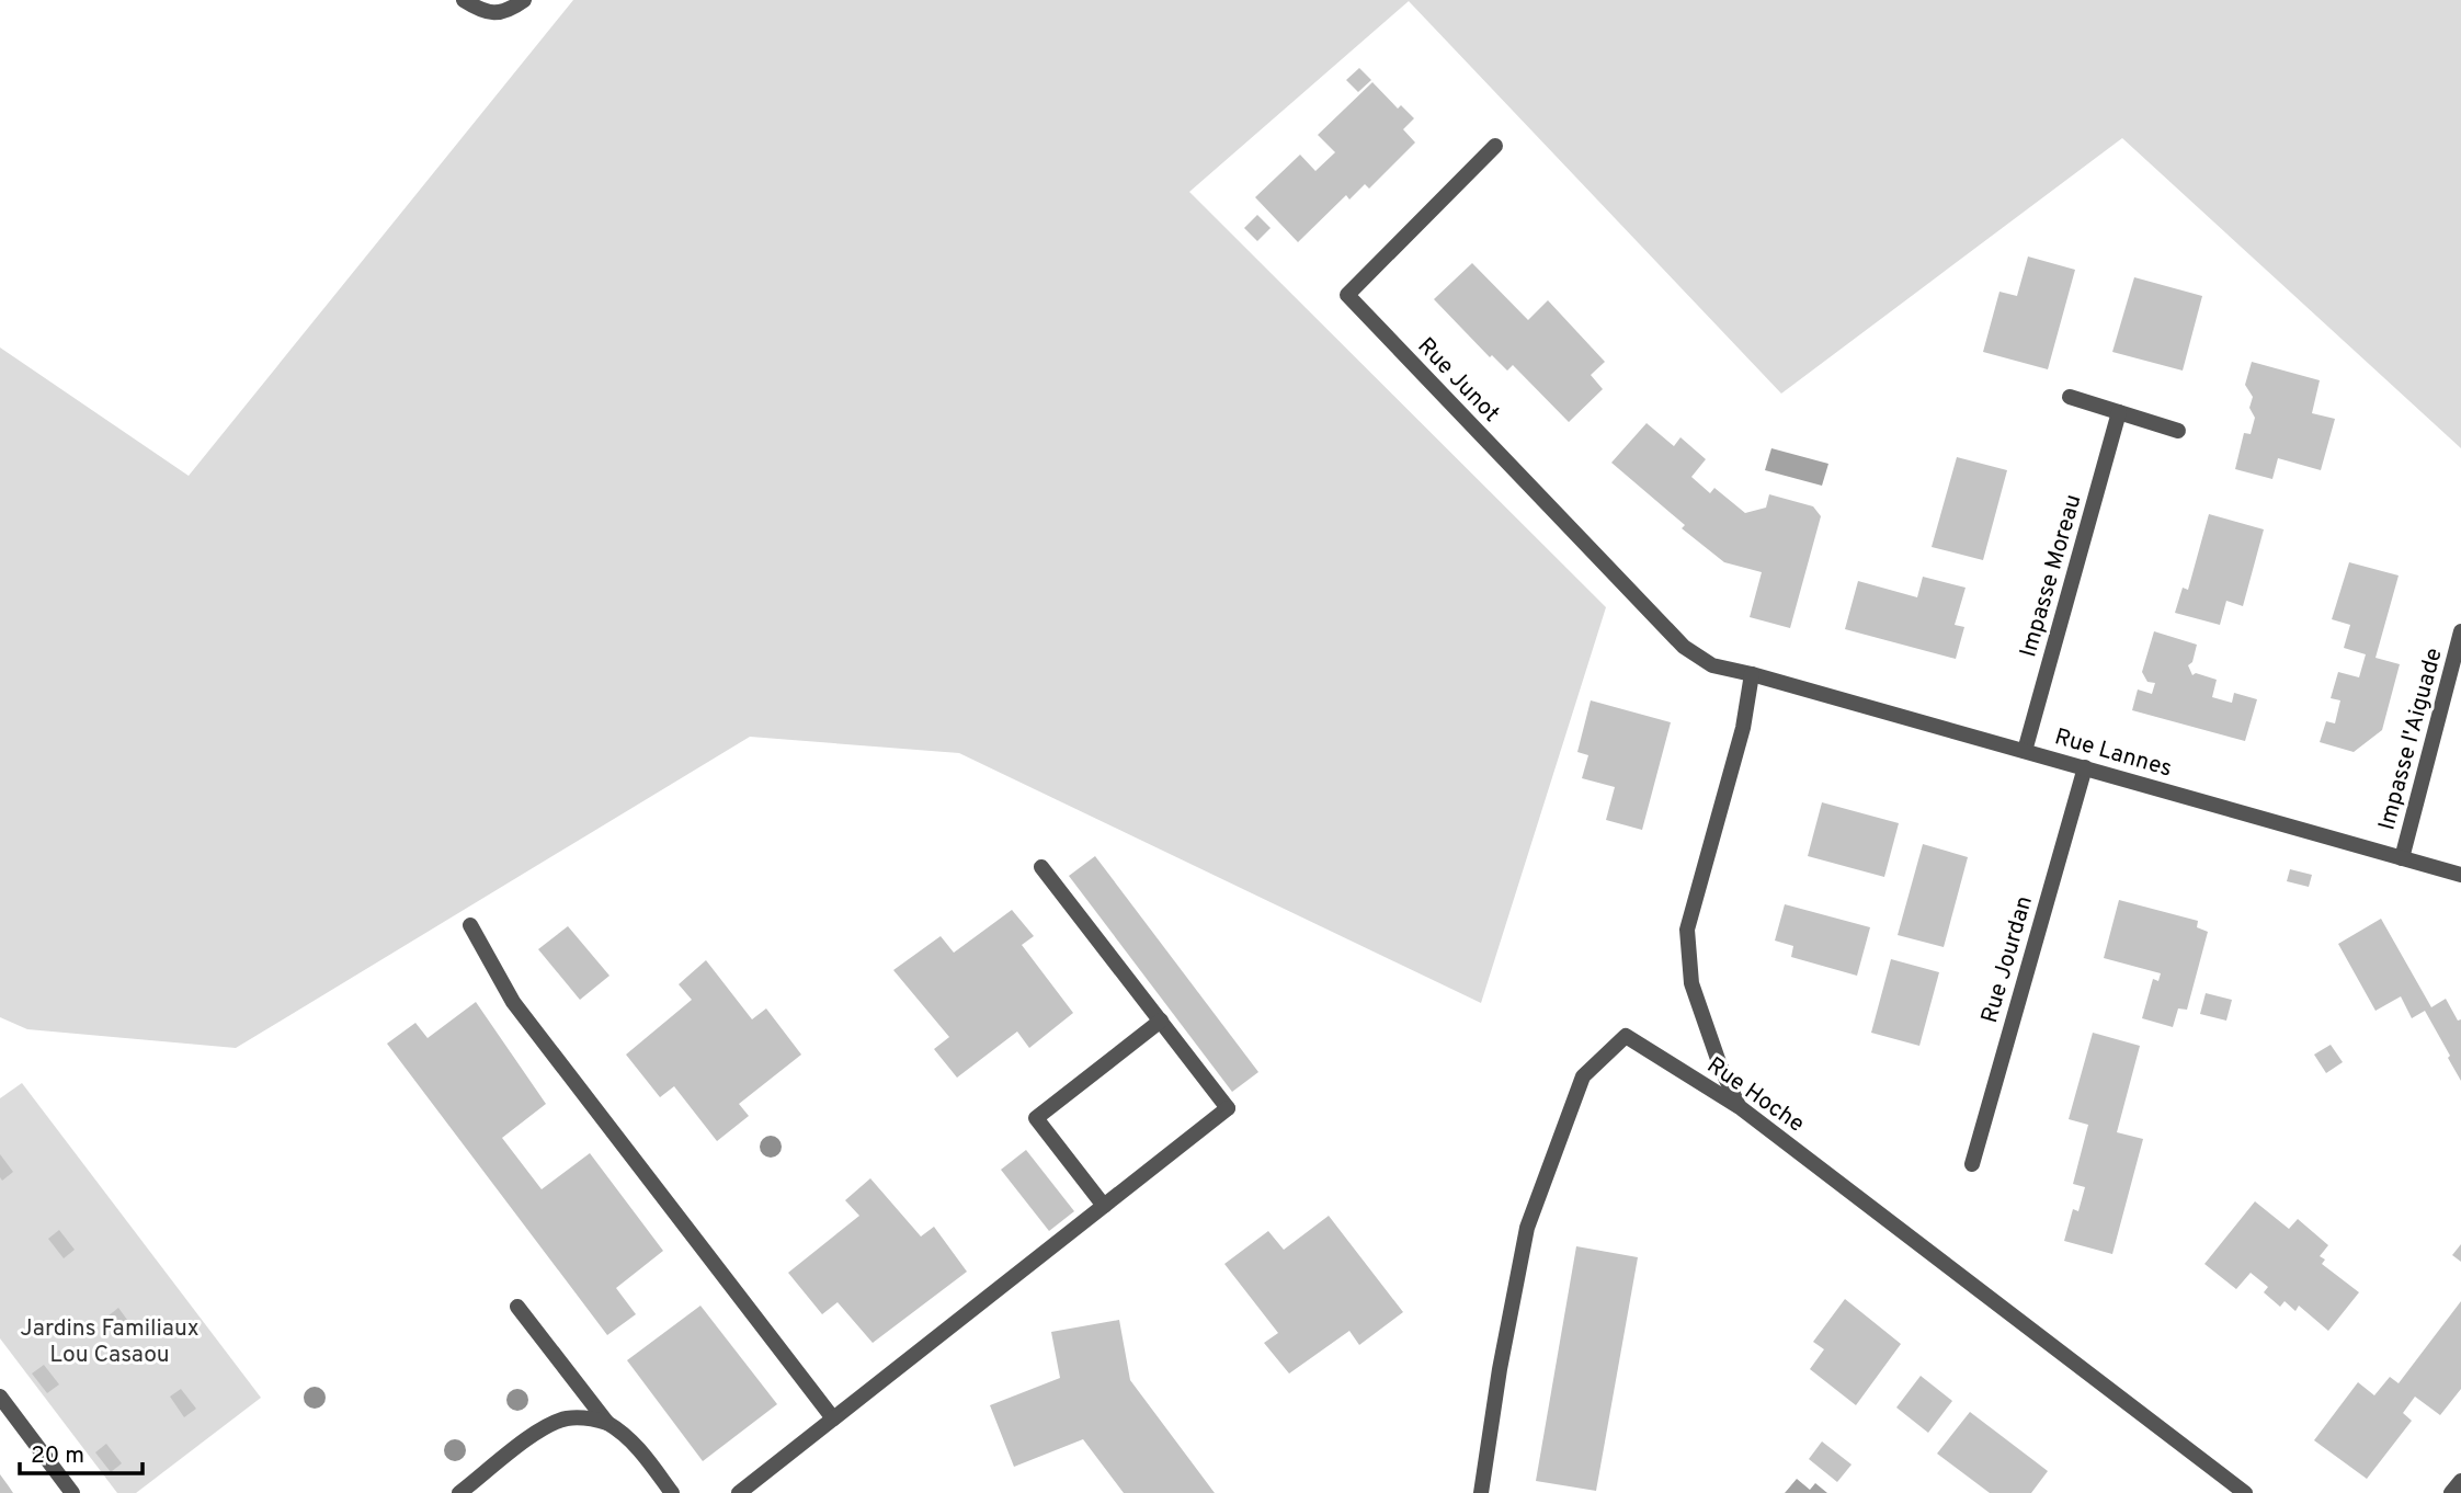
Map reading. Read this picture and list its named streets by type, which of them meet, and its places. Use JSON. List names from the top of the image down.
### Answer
{
  "streets": {
    "street": [
      "Rue Junot",
      "Impasse Moreau",
      "Impasse l'Aiguade",
      "Rue Lannes",
      "Rue Jourdan",
      "Rue Hoche"
    ]
  },
  "crossings": [
    ["Rue Junot", "Rue Lannes"],
    ["Impasse Moreau", "Rue Lannes"],
    ["Impasse l'Aiguade", "Rue Lannes"],
    ["Rue Lannes", "Rue Jourdan"]
  ],
  "parks": ["Jardins Familiaux Lou Casaou"],
  "scale_bar": "20 m"
}
